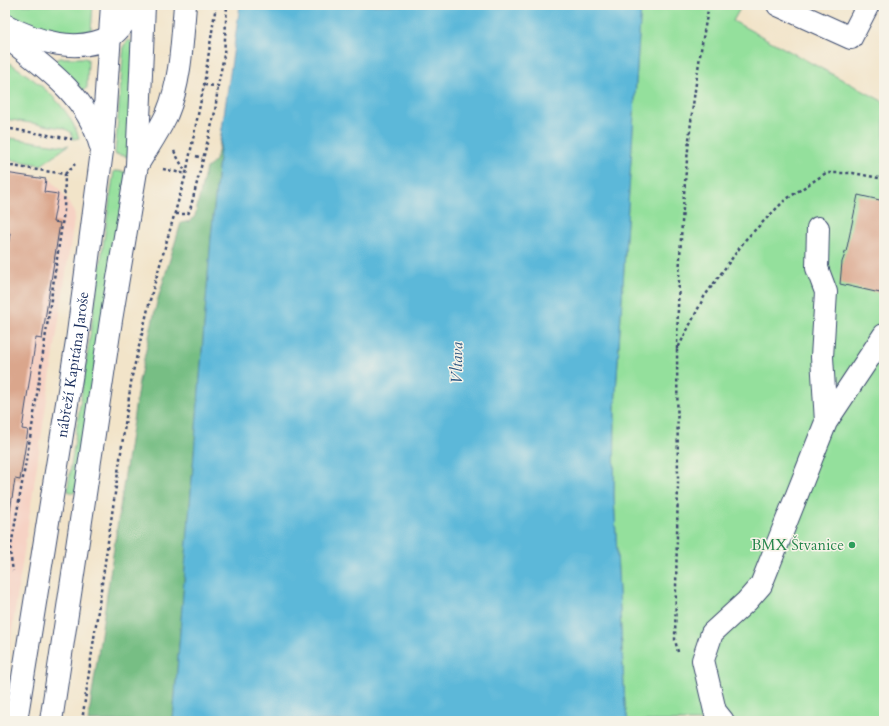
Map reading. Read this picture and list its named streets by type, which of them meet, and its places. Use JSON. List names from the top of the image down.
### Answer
{
  "streets": {
    "main road": ["nábřeží Kapitána Jaroše"]
  },
  "water": ["Vltava"],
  "places": ["BMX Štvanice"]
}
